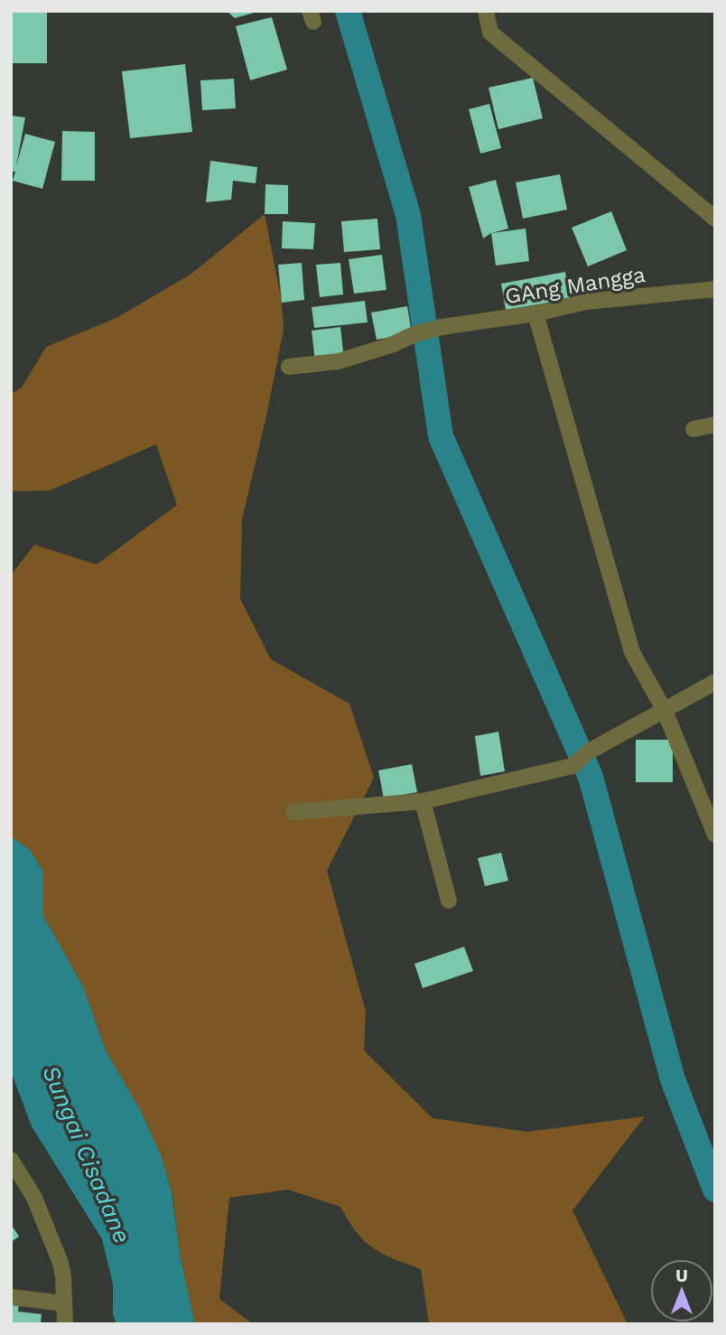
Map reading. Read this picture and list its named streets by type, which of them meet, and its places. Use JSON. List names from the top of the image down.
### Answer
{
  "streets": {
    "street": ["GAng Mangga"]
  },
  "water": ["Sungai Cisadane"],
  "north": "top"
}
